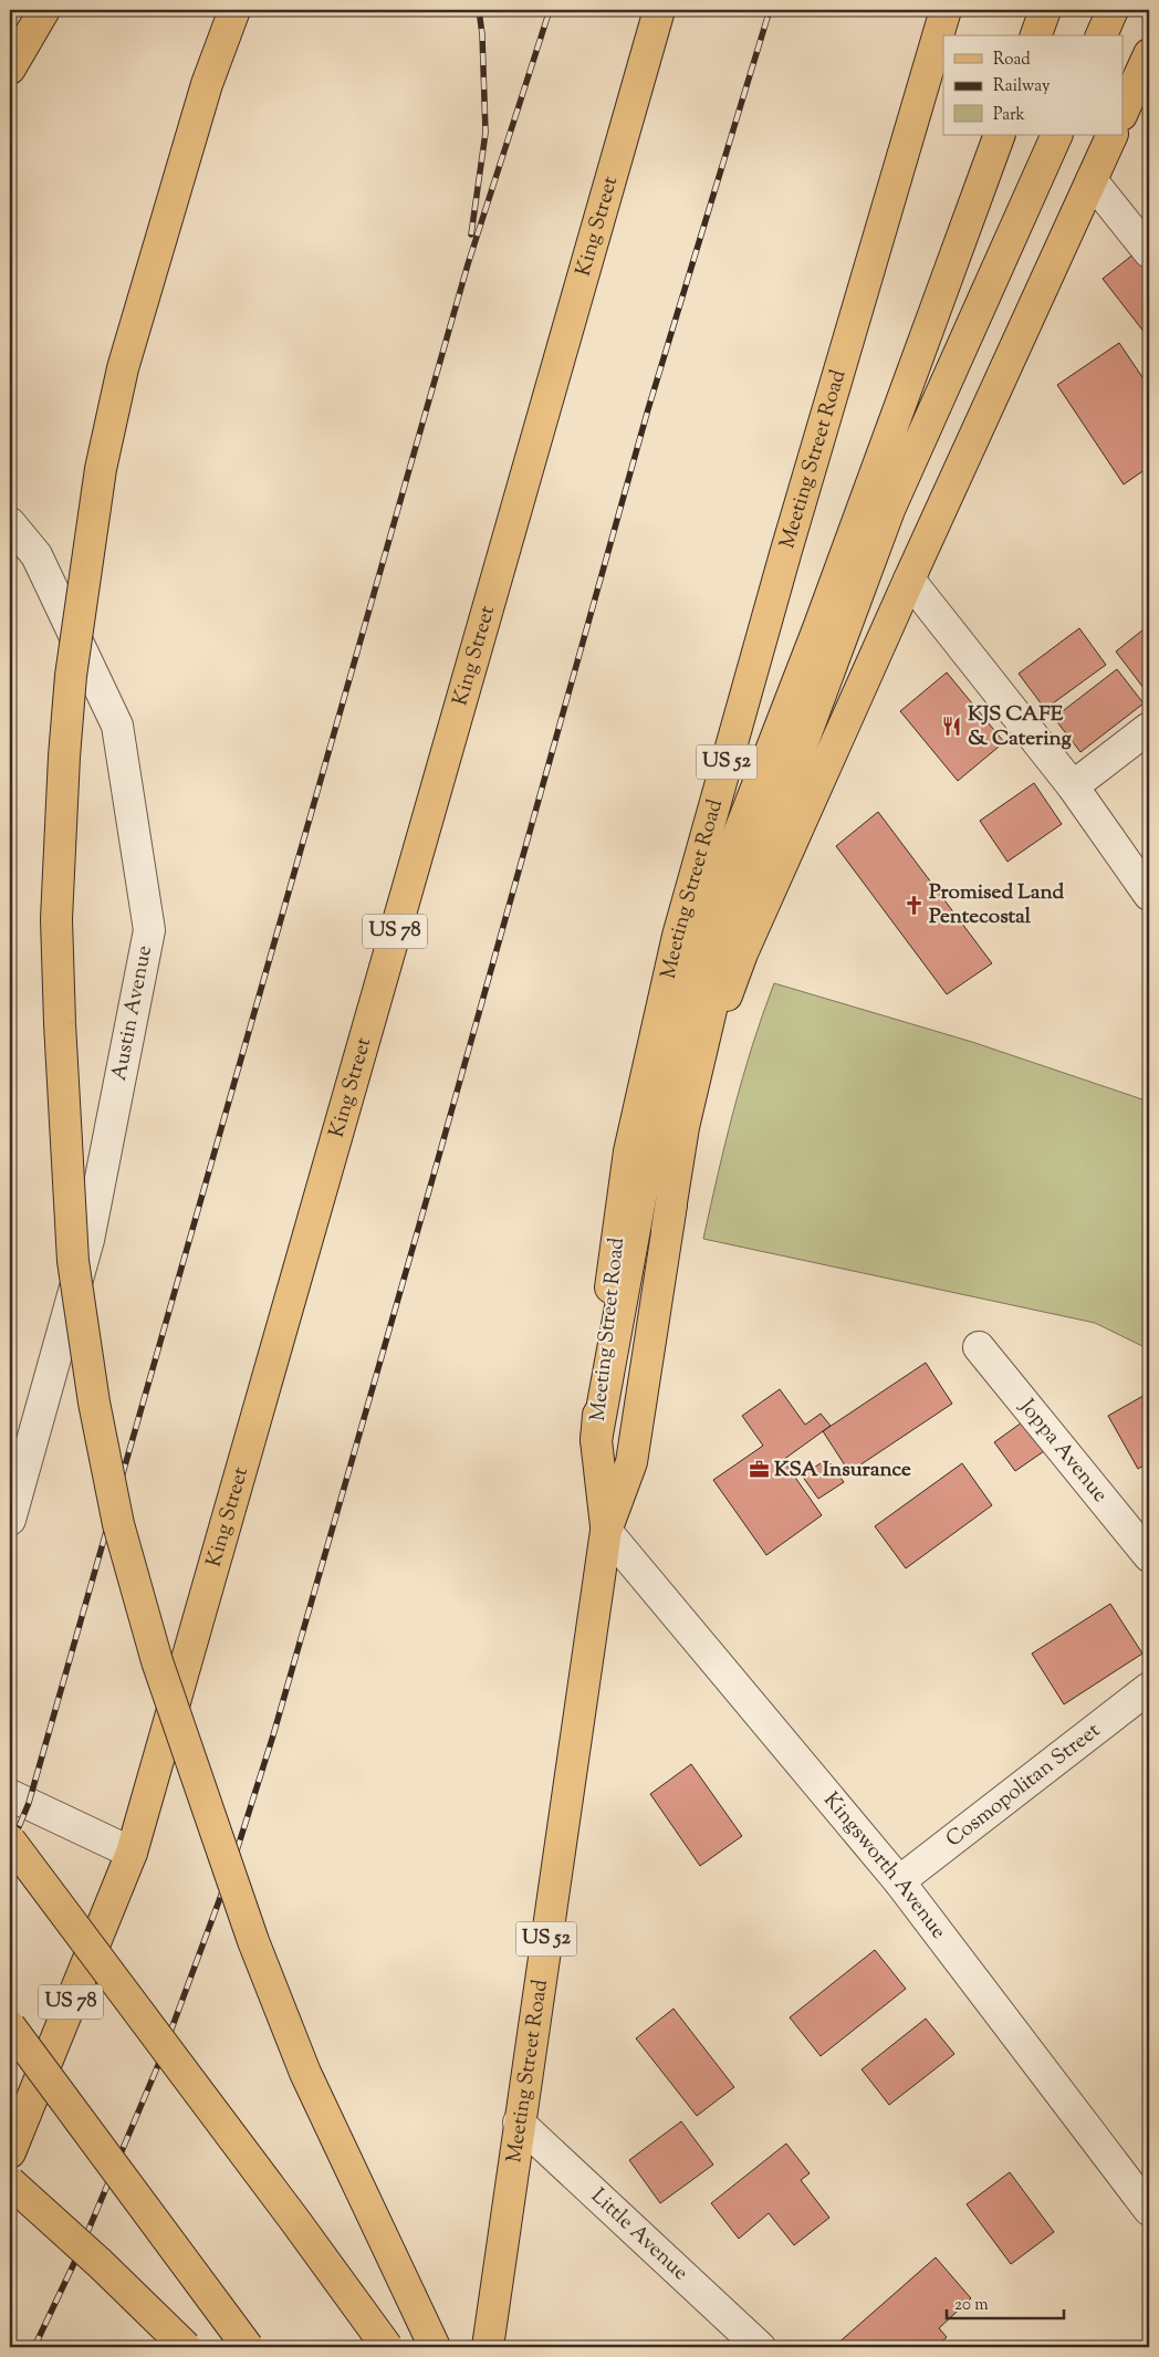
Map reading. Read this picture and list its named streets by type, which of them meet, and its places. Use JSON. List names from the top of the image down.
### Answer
{
  "streets": {
    "main road": [
      "King Street",
      "Meeting Street Road",
      "US 52",
      "US 78"
    ],
    "street": [
      "Austin Avenue",
      "Joppa Avenue",
      "Cosmopolitan Street",
      "Kingsworth Avenue",
      "Little Avenue"
    ]
  },
  "crossings": [
    ["Meeting Street Road", "Kingsworth Avenue"],
    ["Meeting Street Road", "Little Avenue"],
    ["Cosmopolitan Street", "Kingsworth Avenue"]
  ],
  "places": {
    "restaurant": ["KJS CAFE & Catering"],
    "church": ["Promised Land Pentecostal"],
    "office": ["KSA Insurance"]
  },
  "legend": ["Road", "Railway", "Park"],
  "scale_bar": "20 m"
}
